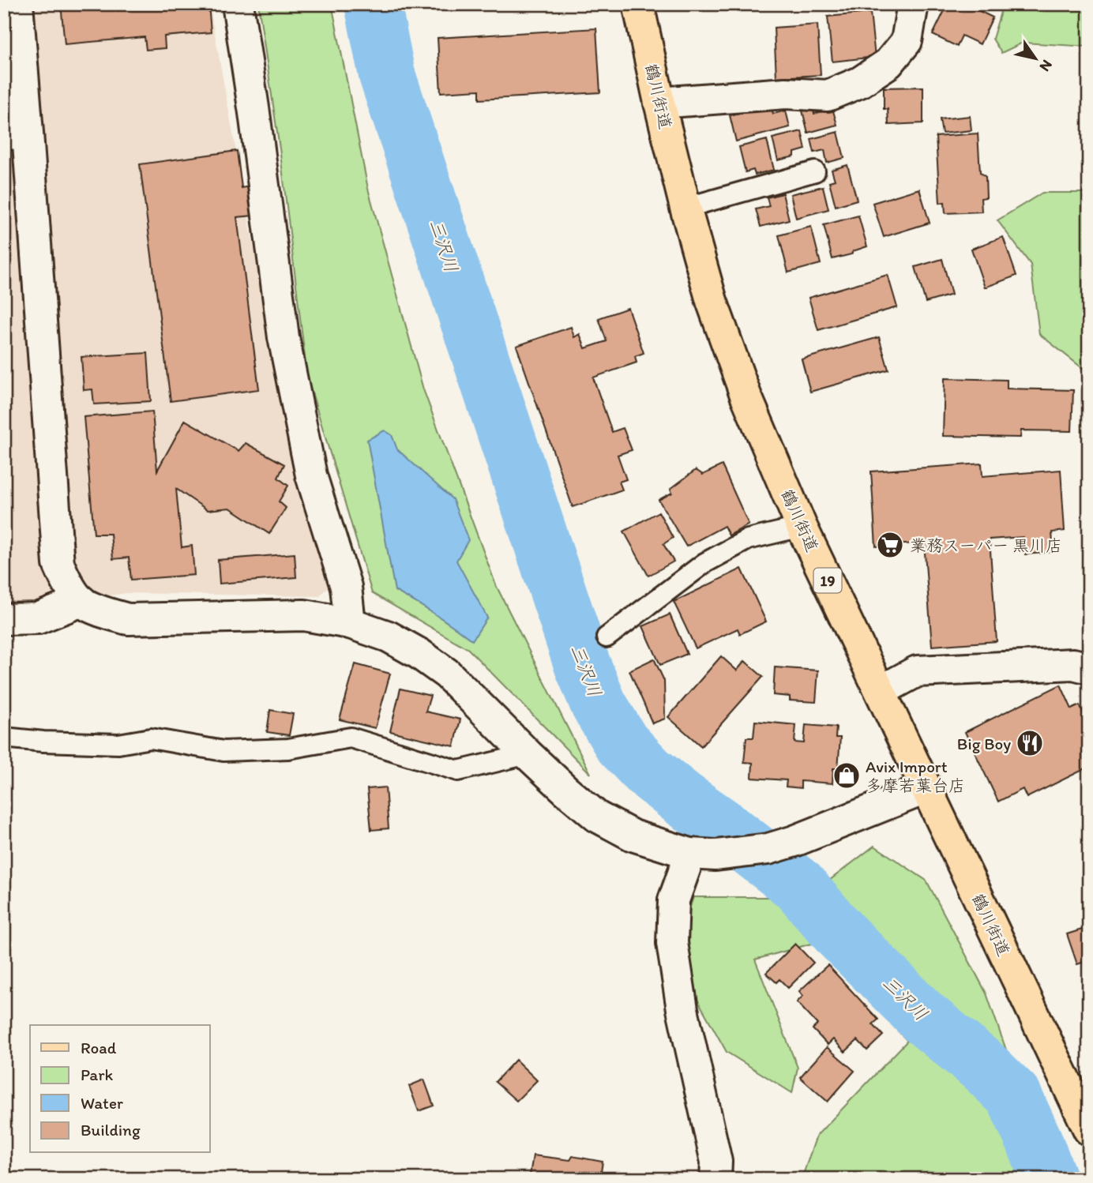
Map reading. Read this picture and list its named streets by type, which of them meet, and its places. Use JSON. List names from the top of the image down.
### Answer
{
  "streets": {
    "main road": ["鶴川街道", "19"]
  },
  "water": ["三沢川"],
  "places": {
    "supermarket": ["業務スーパー 黒川店"],
    "restaurant": ["Big Boy"],
    "shop": ["Avix Import 多摩若葉台店"]
  },
  "legend": [
    "Road",
    "Park",
    "Water",
    "Building"
  ],
  "north": "bottom right"
}
